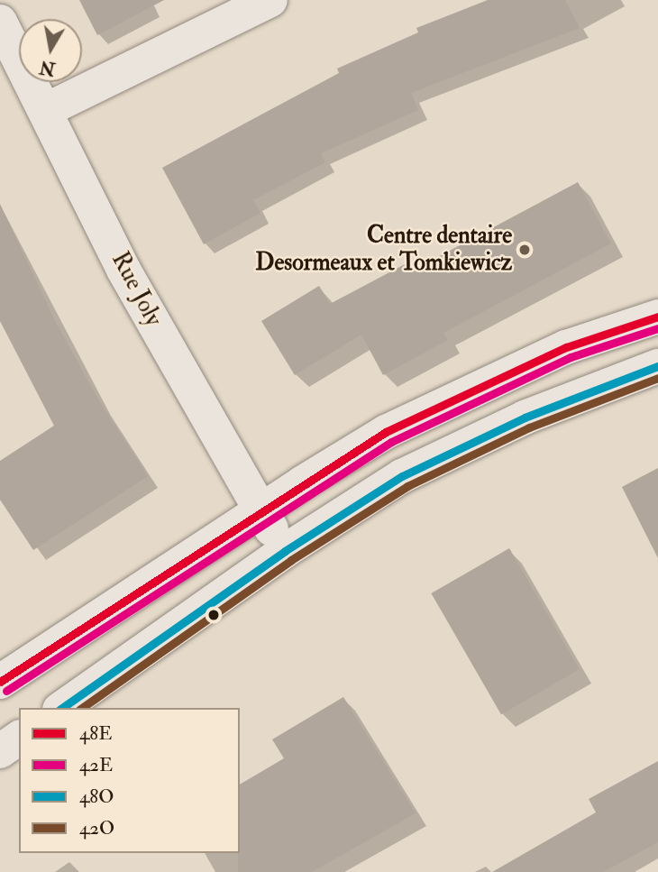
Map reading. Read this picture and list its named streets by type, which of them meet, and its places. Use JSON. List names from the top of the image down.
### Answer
{
  "streets": {
    "street": ["Rue Joly"]
  },
  "places": ["Centre dentaire Desormeaux et Tomkiewicz"],
  "lines": [
    "transit line 48E",
    "transit line 42E",
    "transit line 48O",
    "transit line 42O"
  ],
  "legend": [
    "48E",
    "42E",
    "48O",
    "42O"
  ],
  "north": "bottom"
}
